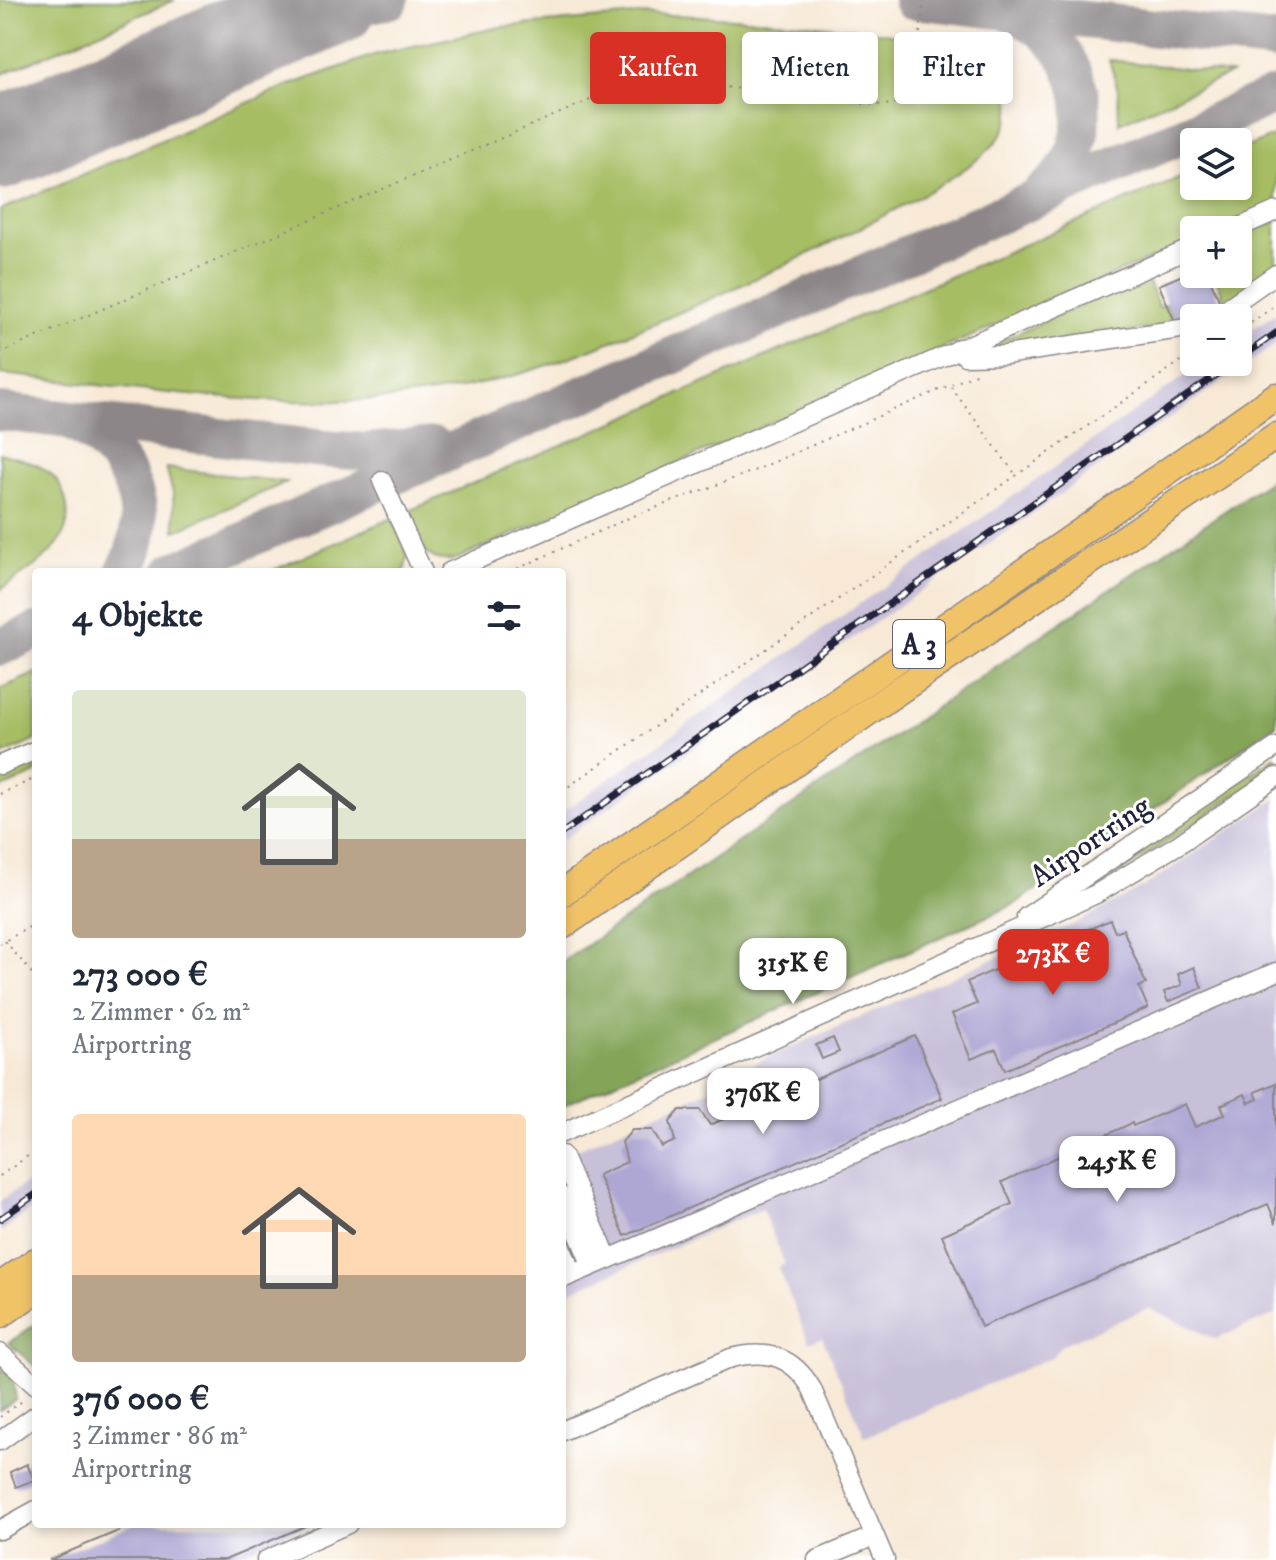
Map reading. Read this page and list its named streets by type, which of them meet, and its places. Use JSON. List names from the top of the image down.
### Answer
{
  "streets": {
    "highway": ["A 3"],
    "street": ["Airportring"]
  },
  "page": {
    "chip": ["Kaufen", "Mieten", "Filter"],
    "map_buttons": ["+", "−"],
    "heading": "4 Objekte",
    "list": [
      {
        "name": "273 000 €",
        "note": "2 Zimmer · 62 m² · Airportring"
      },
      {
        "name": "376 000 €",
        "note": "3 Zimmer · 86 m² · Airportring"
      }
    ],
    "price": [
      "273K €",
      "315K €",
      "376K €",
      "245K €"
    ]
  }
}
